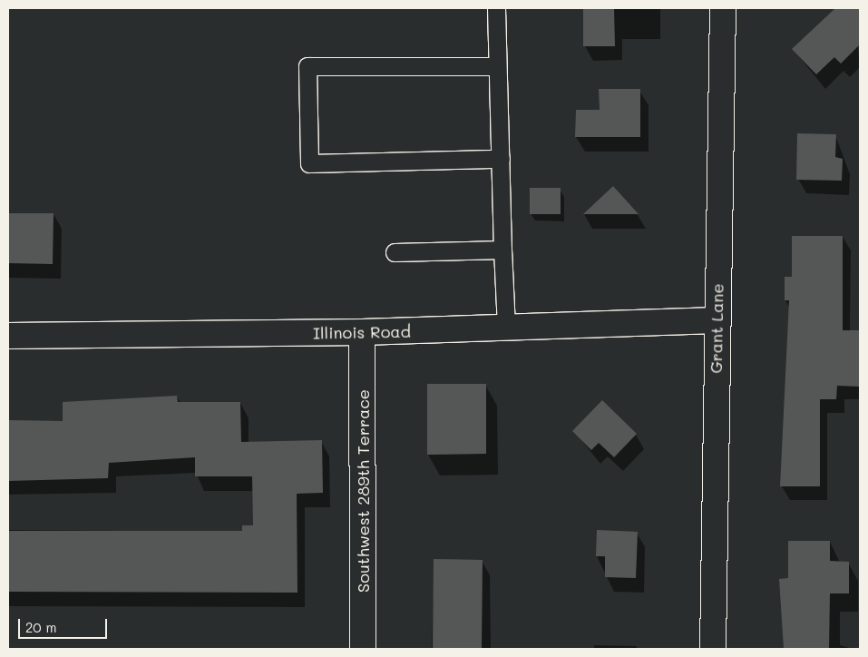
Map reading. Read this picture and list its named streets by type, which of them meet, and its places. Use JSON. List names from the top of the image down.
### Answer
{
  "streets": {
    "street": ["Grant Lane", "Illinois Road", "Southwest 289th Terrace"]
  },
  "crossings": [
    ["Grant Lane", "Illinois Road"],
    ["Illinois Road", "Southwest 289th Terrace"]
  ],
  "scale_bar": "20 m"
}
